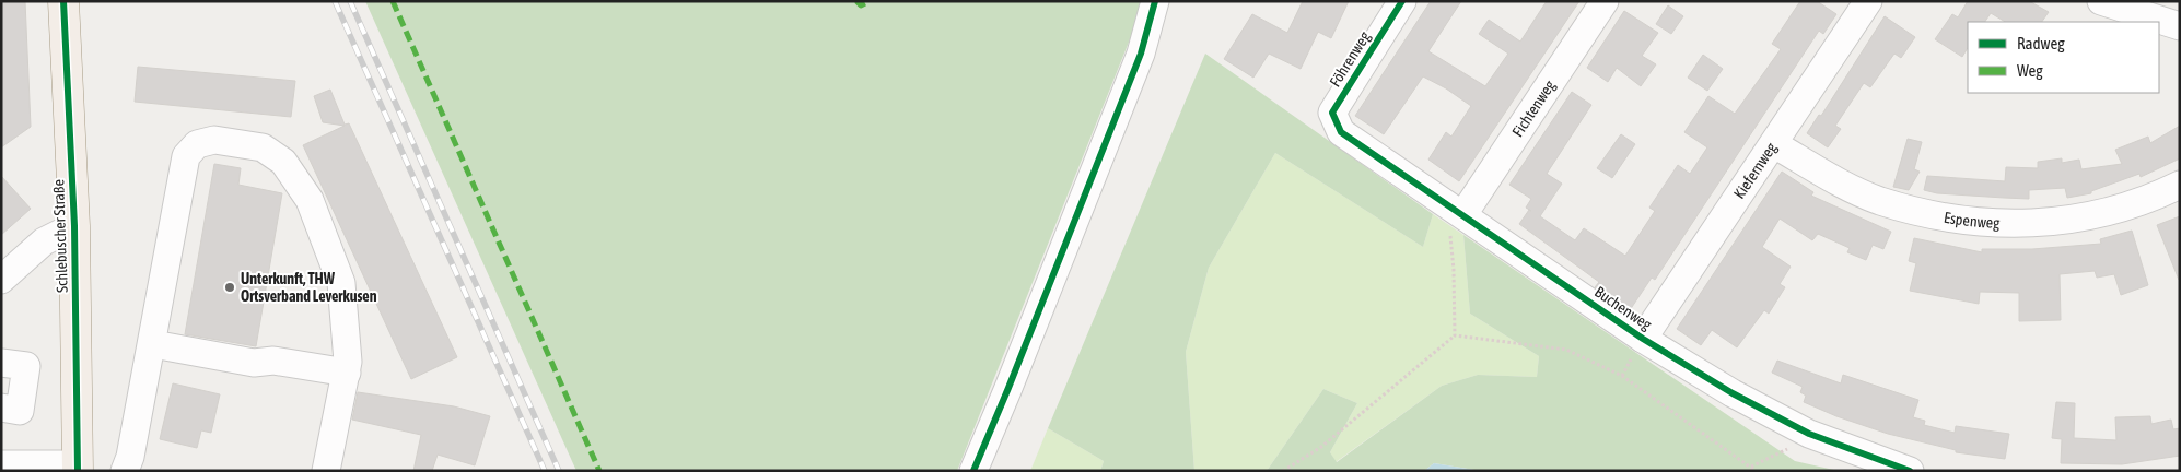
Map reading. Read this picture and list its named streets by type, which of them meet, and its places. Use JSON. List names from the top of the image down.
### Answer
{
  "streets": {
    "main road": ["Schlebuscher Straße"],
    "street": [
      "Föhrenweg",
      "Fichtenweg",
      "Kiefernweg",
      "Espenweg",
      "Buchenweg"
    ]
  },
  "crossings": [
    ["Föhrenweg", "Buchenweg"],
    ["Fichtenweg", "Buchenweg"],
    ["Kiefernweg", "Espenweg"],
    ["Kiefernweg", "Buchenweg"]
  ],
  "places": ["Unterkunft, THW Ortsverband Leverkusen"],
  "legend": ["Radweg", "Weg"]
}
